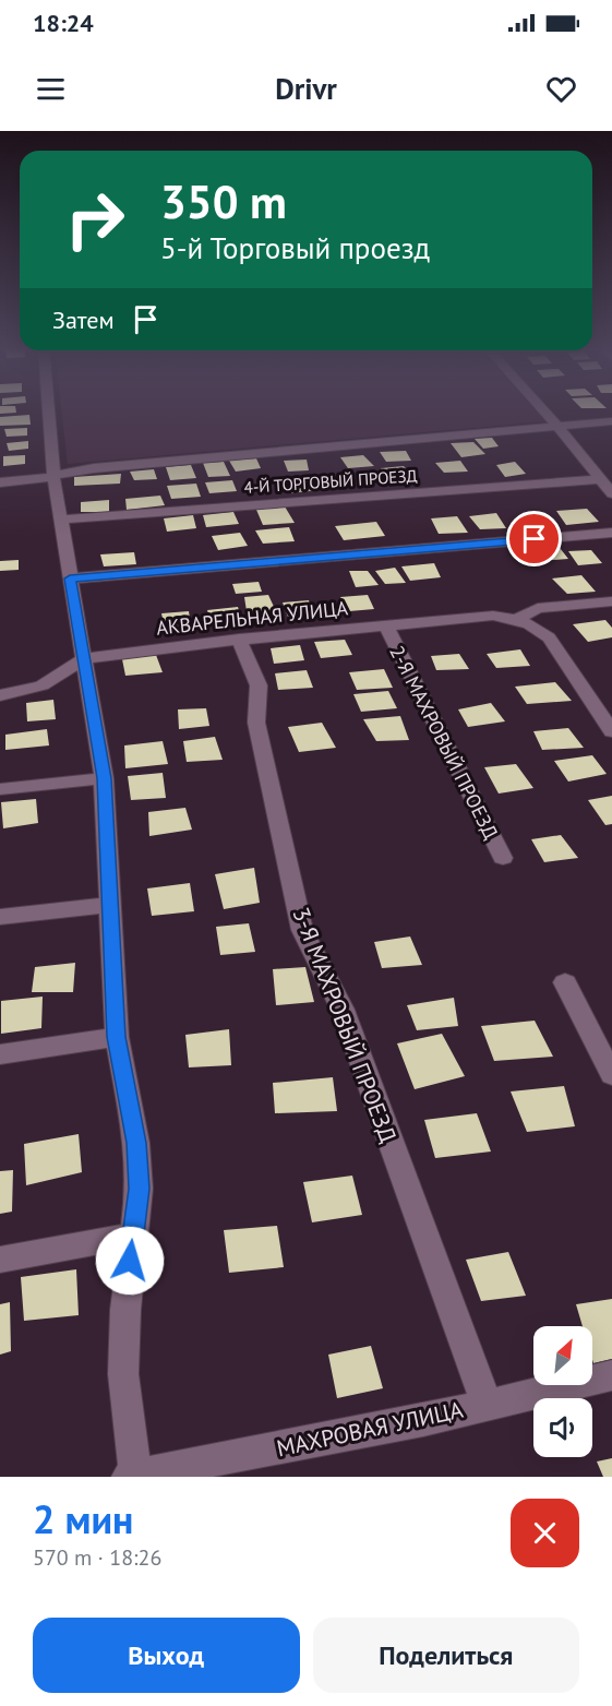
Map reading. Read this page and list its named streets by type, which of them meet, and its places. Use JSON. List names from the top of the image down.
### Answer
{
  "streets": {
    "street": [
      "4-Й ТОРГОВЫЙ ПРОЕЗД",
      "АКВАРЕЛЬНАЯ УЛИЦА",
      "2-Я МАХРОВЫЙ ПРОЕЗД",
      "3-Я МАХРОВЫЙ ПРОЕЗД",
      "МАХРОВАЯ УЛИЦА"
    ]
  },
  "crossings": [
    ["АКВАРЕЛЬНАЯ УЛИЦА", "2-Я МАХРОВЫЙ ПРОЕЗД"],
    ["АКВАРЕЛЬНАЯ УЛИЦА", "3-Я МАХРОВЫЙ ПРОЕЗД"],
    ["3-Я МАХРОВЫЙ ПРОЕЗД", "МАХРОВАЯ УЛИЦА"]
  ],
  "north": "top right",
  "page": {
    "status": "18:24",
    "header": "Drivr",
    "turn": ["350 m", "5-й Торговый проезд"],
    "then": "Затем",
    "heading": ["2 мин", "570 m · 18:26"],
    "buttons": ["Выход", "Поделиться"]
  }
}
